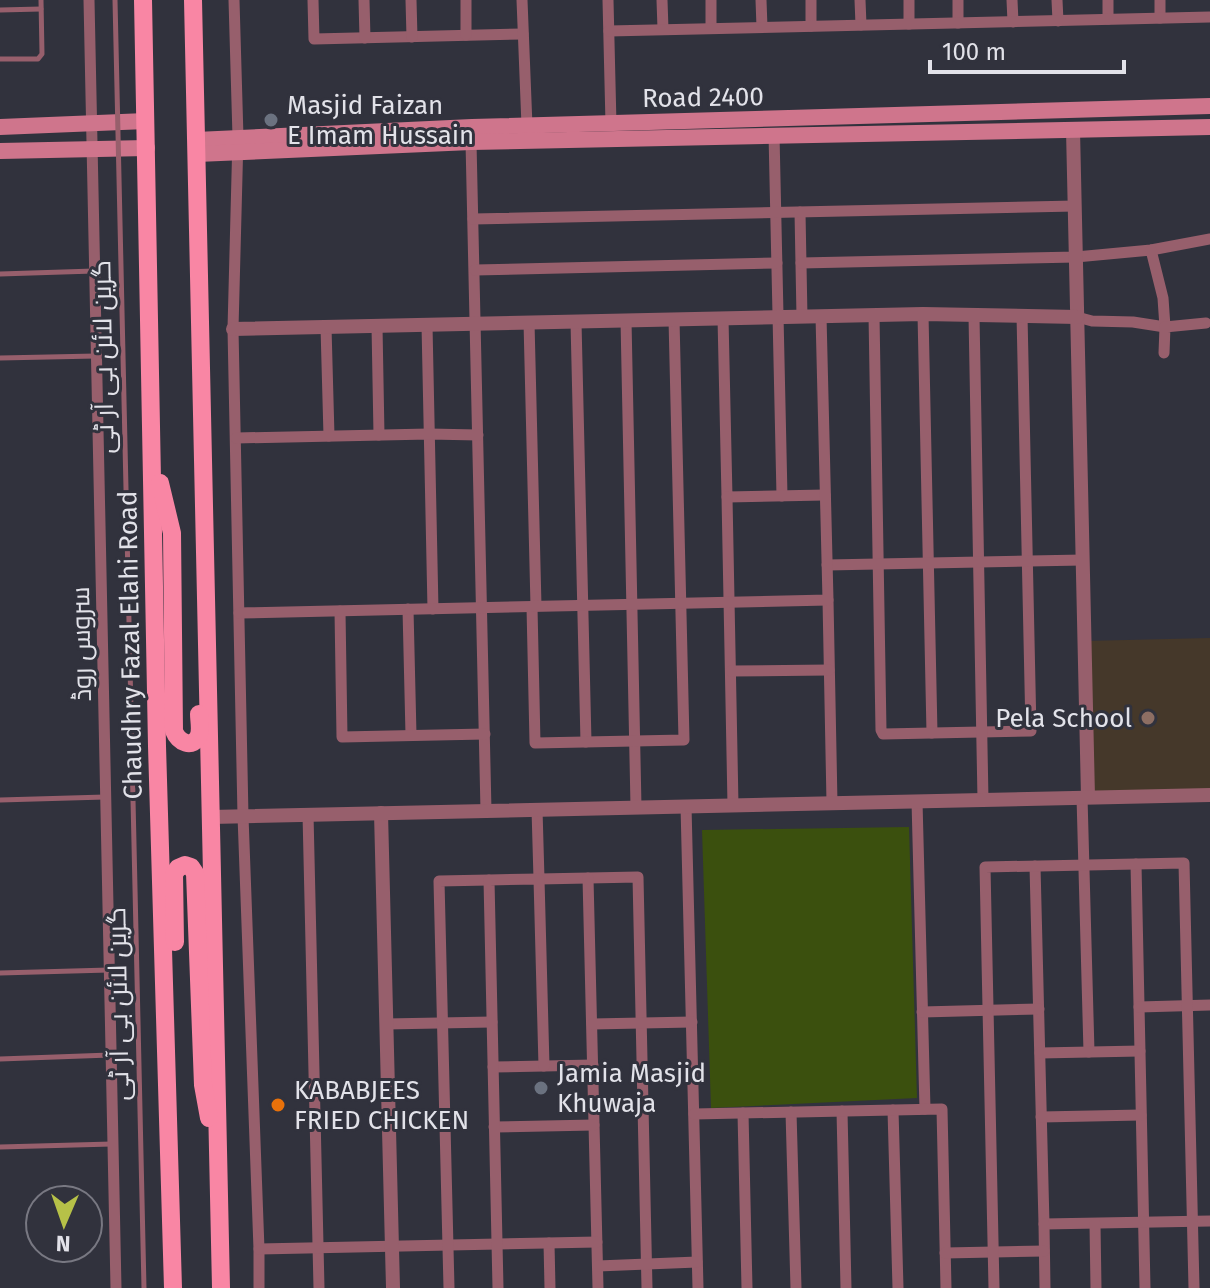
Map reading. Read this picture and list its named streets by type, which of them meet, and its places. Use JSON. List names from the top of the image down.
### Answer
{
  "streets": {
    "main road": ["Road 2400", "Chaudhry Fazal Elahi Road"],
    "street": ["سروس روڈ"],
    "lane": ["گرین لائن بی آر ٹی"]
  },
  "places": [
    "Masjid Faizan E Imam Hussain",
    "Pela School",
    "Jamia Masjid Khuwaja",
    "KABABJEES FRIED CHICKEN"
  ],
  "scale_bar": "100 m",
  "north": "bottom"
}
